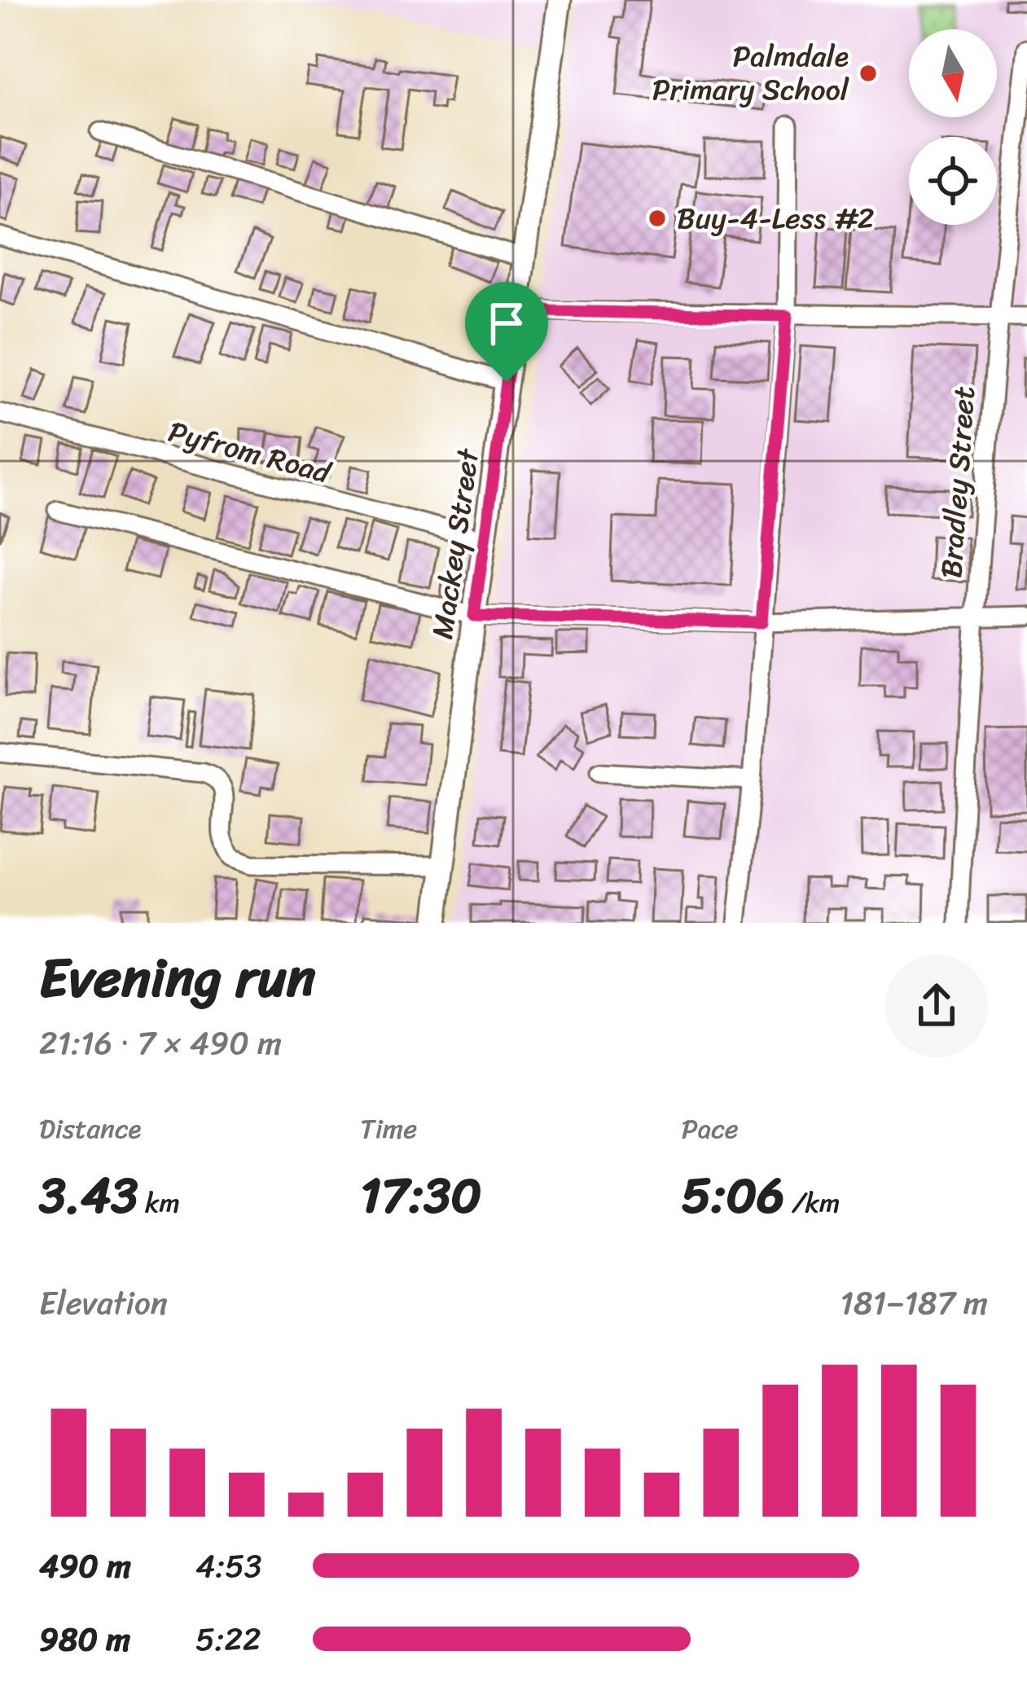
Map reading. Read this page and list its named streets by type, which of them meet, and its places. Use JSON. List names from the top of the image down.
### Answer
{
  "streets": {
    "main road": ["Mackey Street"],
    "street": ["Pyfrom Road", "Bradley Street"]
  },
  "crossings": [
    ["Pyfrom Road", "Mackey Street"]
  ],
  "places": ["Palmdale Primary School", "Buy-4-Less #2"],
  "north": "bottom",
  "page": {
    "heading": ["Evening run", "21:16 · 7 × 490 m"],
    "stats": [
      ["Distance", "3.43 km"],
      ["Time", "17:30"],
      ["Pace", "5:06 /km"]
    ],
    "chart": ["Elevation", "181–187 m"],
    "list": [
      {
        "name": "490 m",
        "note": "4:53"
      },
      {
        "name": "980 m",
        "note": "5:22"
      }
    ]
  }
}
